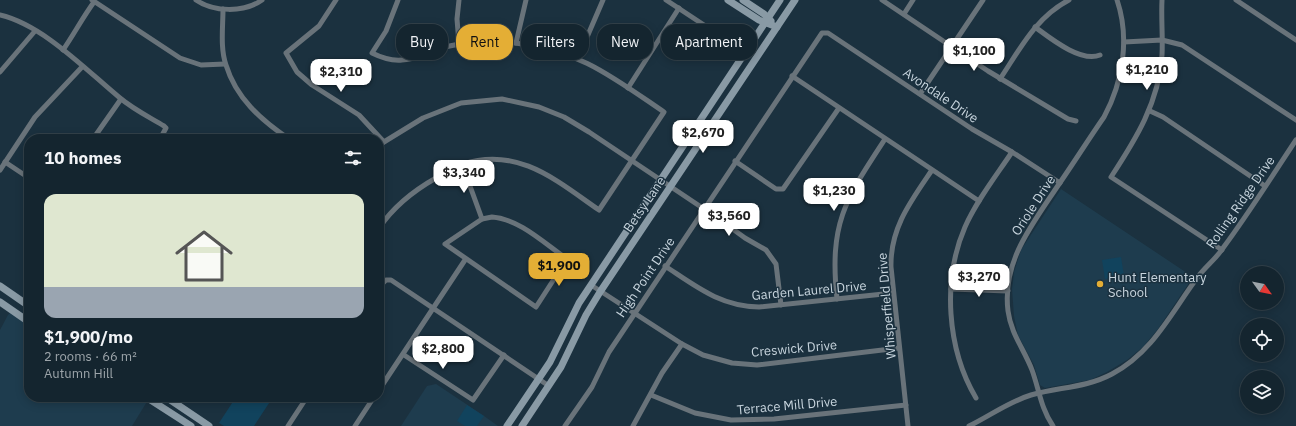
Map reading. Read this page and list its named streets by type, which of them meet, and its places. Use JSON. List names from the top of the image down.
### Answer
{
  "streets": {
    "main road": ["Betsy Lane"],
    "street": [
      "Avondale Drive",
      "Rolling Ridge Drive",
      "Oriole Drive",
      "High Point Drive",
      "Garden Laurel Drive",
      "Whisperfield Drive",
      "Creswick Drive",
      "Terrace Mill Drive"
    ]
  },
  "crossings": [
    ["Avondale Drive", "Oriole Drive"],
    ["Avondale Drive", "High Point Drive"],
    ["Rolling Ridge Drive", "Oriole Drive"],
    ["Betsy Lane", "Creswick Drive"],
    ["High Point Drive", "Garden Laurel Drive"],
    ["High Point Drive", "Creswick Drive"],
    ["Garden Laurel Drive", "Whisperfield Drive"],
    ["Whisperfield Drive", "Creswick Drive"],
    ["Whisperfield Drive", "Terrace Mill Drive"]
  ],
  "places": ["Hunt Elementary School"],
  "north": "bottom right",
  "page": {
    "chip": [
      "Buy",
      "Rent",
      "Filters",
      "New",
      "Apartment"
    ],
    "price": [
      "$1,100",
      "$1,210",
      "$2,310",
      "$2,670",
      "$3,340",
      "$1,230",
      "$3,560",
      "$1,900",
      "$3,270",
      "$2,800"
    ],
    "heading": "10 homes",
    "list": [
      {
        "name": "$1,900/mo",
        "note": "2 rooms · 66 m² · Autumn Hill"
      }
    ]
  }
}
